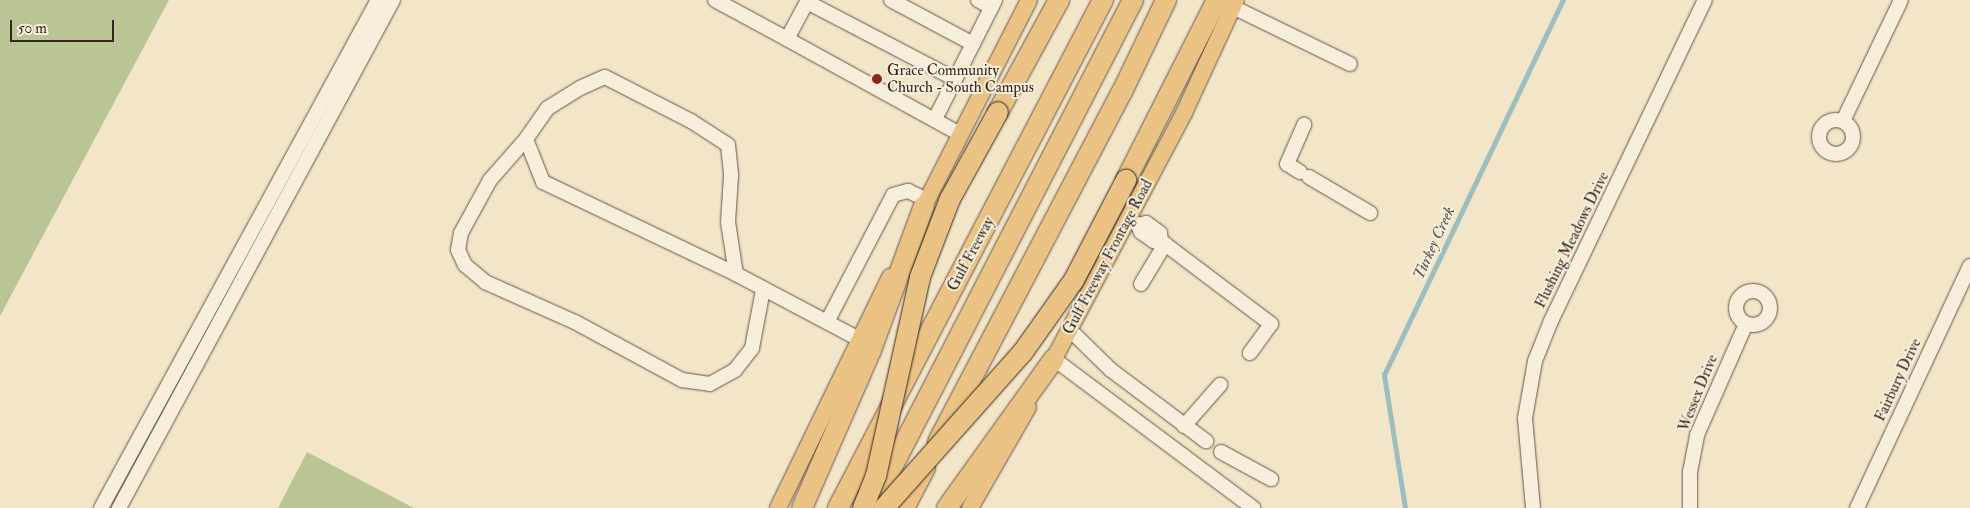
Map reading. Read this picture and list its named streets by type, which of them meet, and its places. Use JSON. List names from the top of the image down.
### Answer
{
  "streets": {
    "highway": ["Gulf Freeway"],
    "main road": ["Gulf Freeway Frontage Road"],
    "street": ["Flushing Meadows Drive", "Fairbury Drive", "Wessex Drive"]
  },
  "water": ["Turkey Creek"],
  "places": ["Grace Community Church - South Campus"],
  "scale_bar": "50 m"
}
